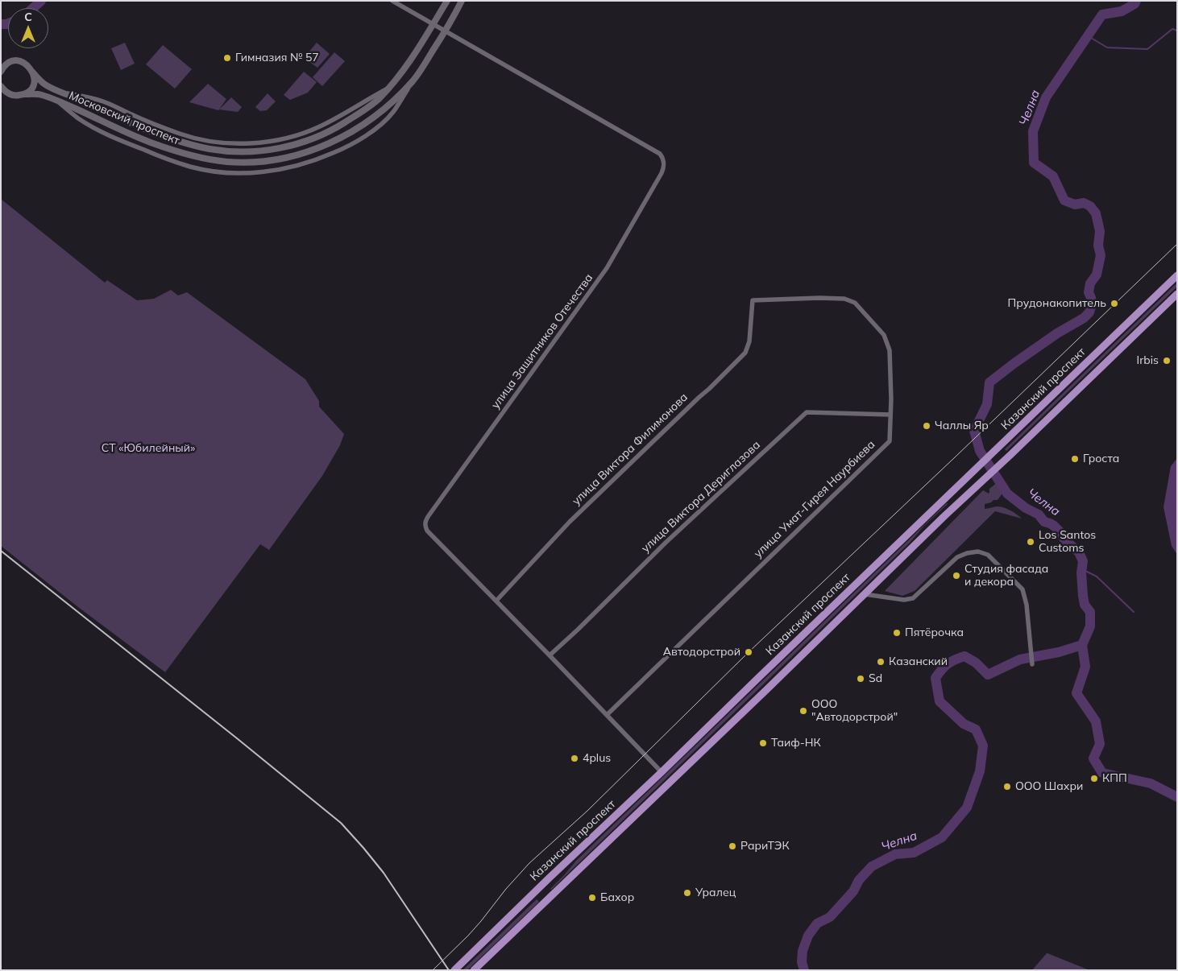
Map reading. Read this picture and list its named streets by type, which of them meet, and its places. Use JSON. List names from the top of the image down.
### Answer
{
  "streets": {
    "main road": ["Московский проспект", "Казанский проспект"],
    "street": [
      "улица Защитников Отечества",
      "улица Виктора Филимонова",
      "улица Виктора Дериглазова",
      "улица Умат-Гирея Наурбиева"
    ]
  },
  "crossings": [
    ["Московский проспект", "улица Защитников Отечества"],
    ["улица Защитников Отечества", "улица Виктора Филимонова"],
    ["улица Виктора Филимонова", "улица Умат-Гирея Наурбиева"],
    ["улица Виктора Дериглазова", "улица Умат-Гирея Наурбиева"]
  ],
  "water": ["Челна"],
  "parks": ["СТ «Юбилейный»"],
  "places": [
    "Гимназия № 57",
    "Прудонакопитель",
    "Irbis",
    "Чаллы Яр",
    "Гроста",
    "Los Santos Customs",
    "Студия фасада и декора",
    "Пятёрочка",
    "Автодорстрой",
    "Казанский",
    "Sd",
    "ООО \"Автодорстрой\"",
    "Таиф-НК",
    "4plus",
    "КПП",
    "ООО Шахри",
    "РариТЭК",
    "Уралец",
    "Бахор"
  ],
  "north": "top"
}
